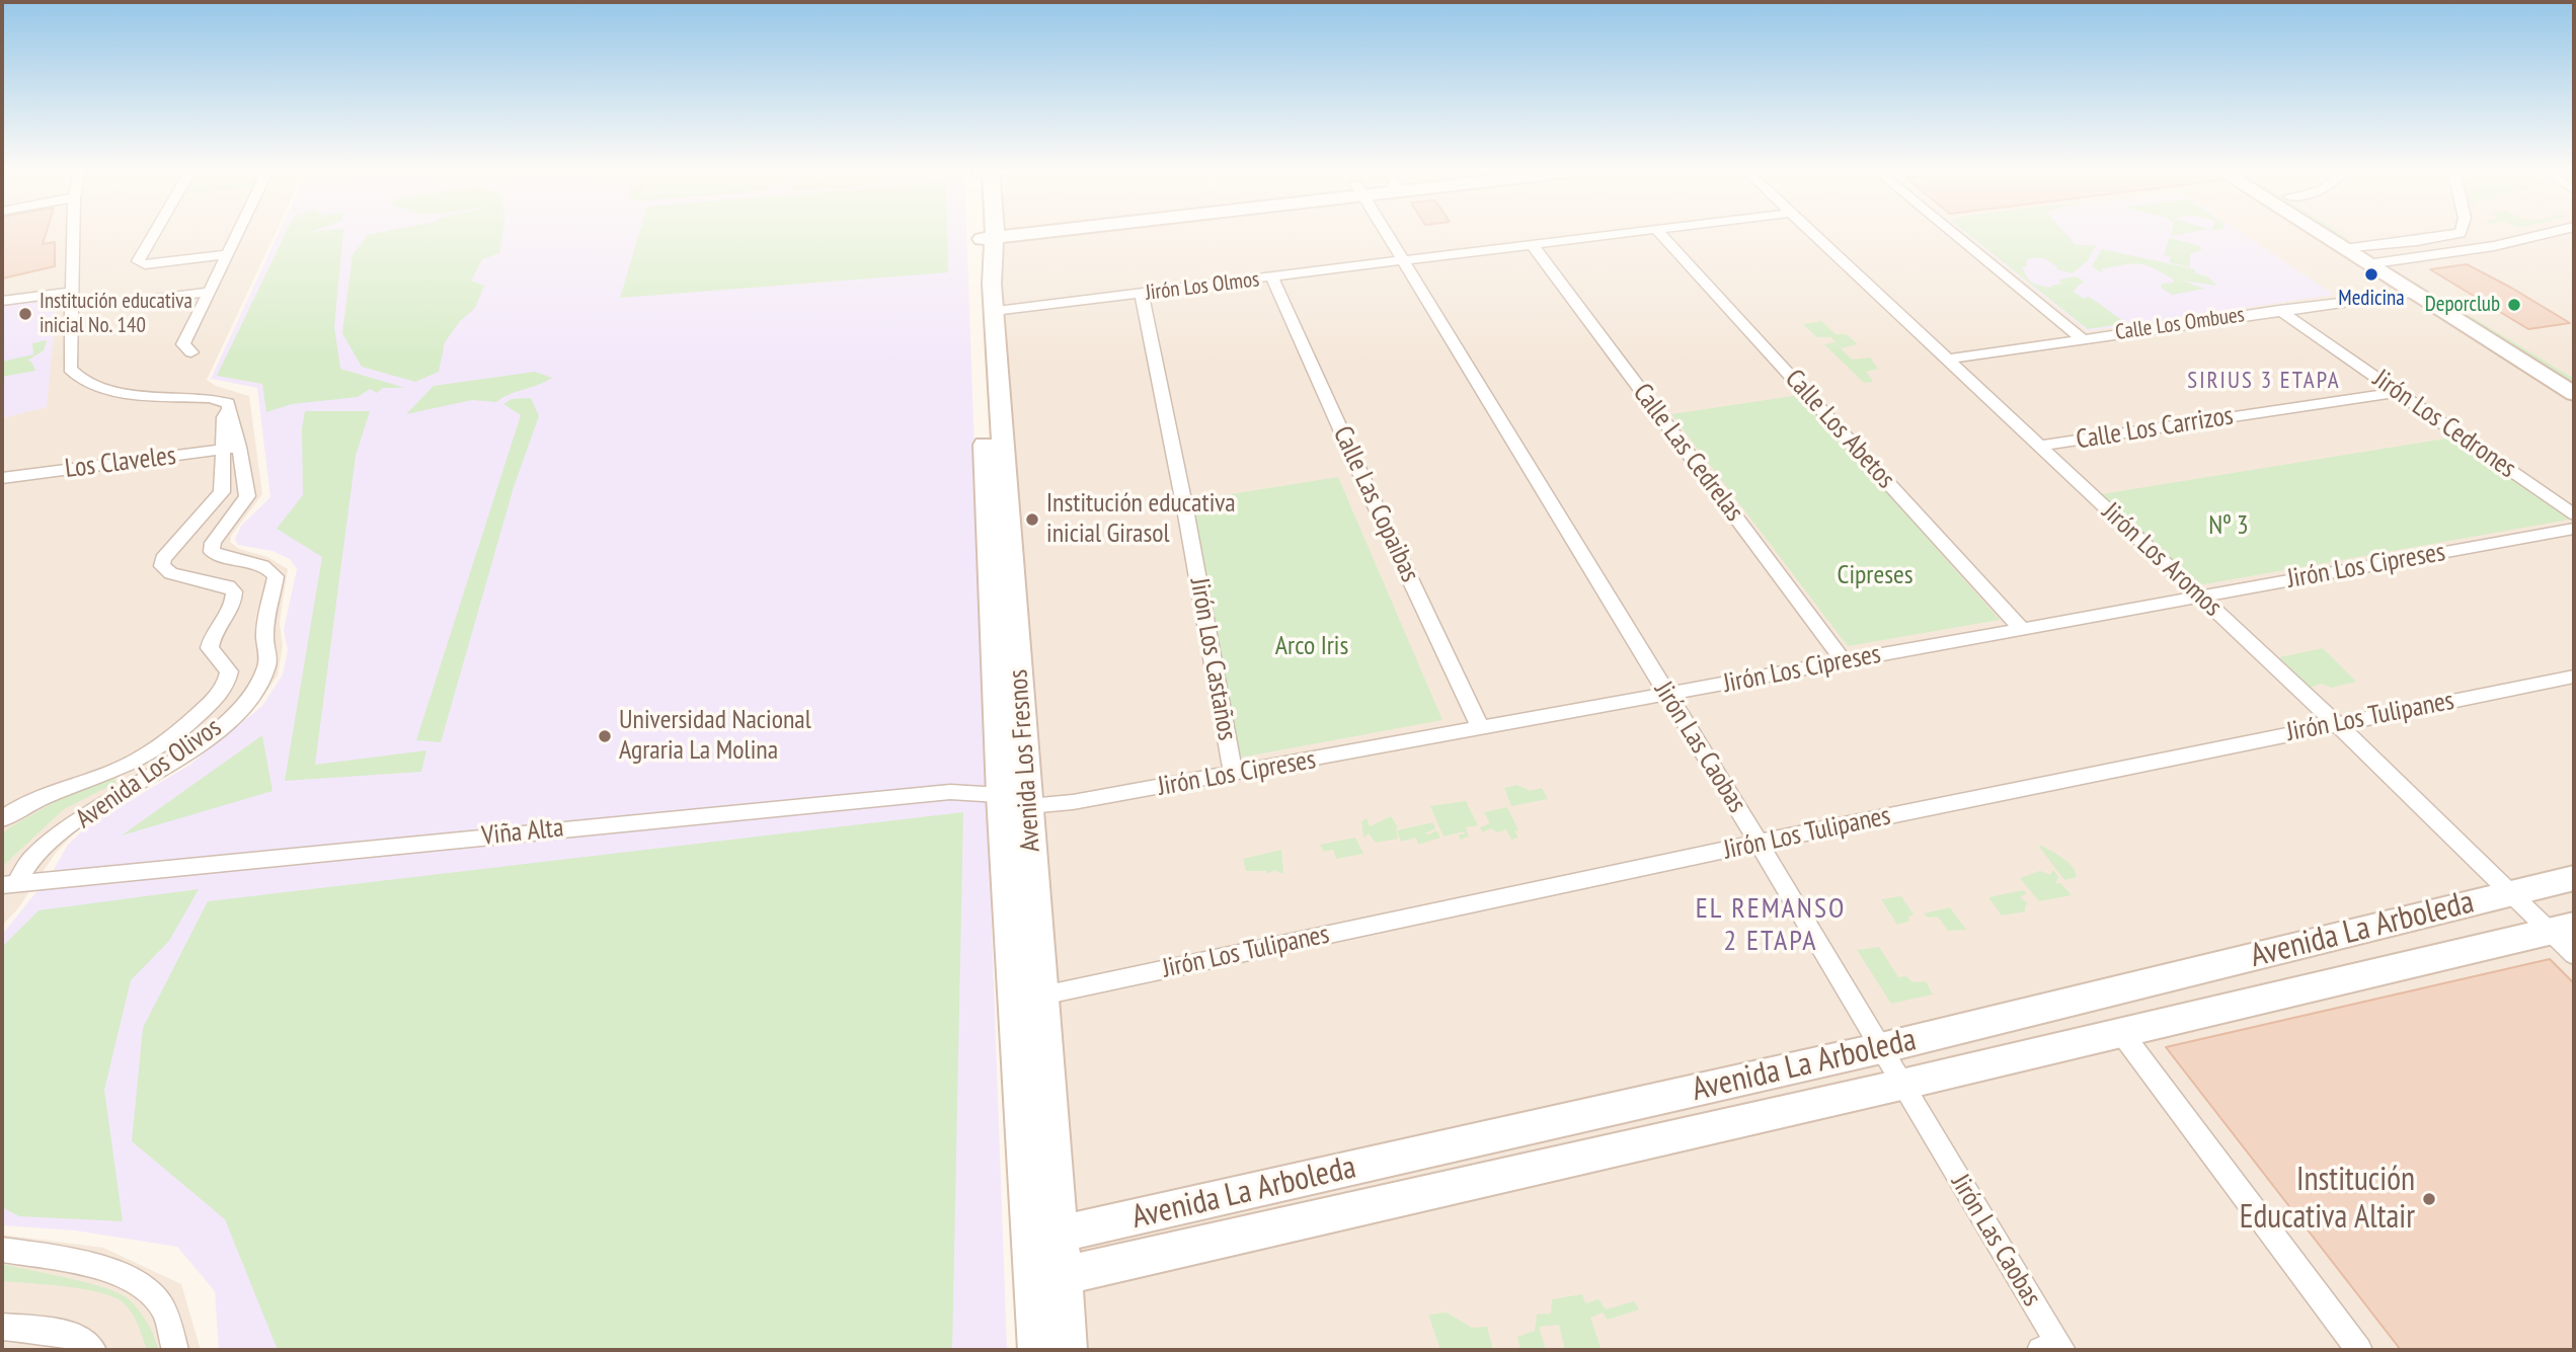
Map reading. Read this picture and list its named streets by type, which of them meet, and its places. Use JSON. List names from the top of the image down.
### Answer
{
  "streets": {
    "main road": ["Avenida Los Fresnos"],
    "street": [
      "Jirón Los Olmos",
      "Calle Los Ombues",
      "Jirón Los Cedrones",
      "Calle Los Carrizos",
      "Calle Los Abetos",
      "Calle Las Cedrelas",
      "Los Claveles",
      "Calle Las Copaibas",
      "Jirón Los Aromos",
      "Jirón Los Cipreses",
      "Jirón Los Castaños",
      "Jirón Los Tulipanes",
      "Jirón Las Caobas",
      "Avenida Los Olivos",
      "Viña Alta",
      "Avenida La Arboleda"
    ]
  },
  "crossings": [
    ["Jirón Los Olmos", "Calle Las Cedrelas"],
    ["Jirón Los Olmos", "Calle Las Copaibas"],
    ["Jirón Los Olmos", "Jirón Los Castaños"],
    ["Jirón Los Olmos", "Jirón Las Caobas"],
    ["Jirón Los Olmos", "Avenida Los Fresnos"],
    ["Calle Los Ombues", "Jirón Los Cedrones"],
    ["Calle Los Ombues", "Jirón Los Aromos"],
    ["Jirón Los Cedrones", "Calle Los Carrizos"],
    ["Calle Los Carrizos", "Jirón Los Aromos"],
    ["Calle Los Abetos", "Jirón Los Cipreses"],
    ["Calle Las Cedrelas", "Jirón Los Cipreses"],
    ["Los Claveles", "Avenida Los Olivos"],
    ["Calle Las Copaibas", "Jirón Los Cipreses"],
    ["Jirón Los Aromos", "Jirón Los Cipreses"],
    ["Jirón Los Aromos", "Jirón Los Tulipanes"],
    ["Jirón Los Aromos", "Avenida La Arboleda"],
    ["Jirón Los Cipreses", "Jirón Los Castaños"],
    ["Jirón Los Cipreses", "Jirón Las Caobas"],
    ["Jirón Los Cipreses", "Avenida Los Fresnos"],
    ["Jirón Los Cipreses", "Viña Alta"],
    ["Jirón Los Tulipanes", "Jirón Las Caobas"],
    ["Jirón Los Tulipanes", "Avenida Los Fresnos"],
    ["Jirón Las Caobas", "Avenida La Arboleda"],
    ["Avenida Los Fresnos", "Viña Alta"],
    ["Avenida Los Fresnos", "Avenida La Arboleda"],
    ["Avenida Los Olivos", "Viña Alta"]
  ],
  "districts": ["SIRIUS 3 ETAPA", "EL REMANSO 2 ETAPA"],
  "parks": ["Nº 3", "Cipreses", "Arco Iris"],
  "places": [
    "Medicina",
    "Deporclub",
    "Institución educativa inicial No. 140",
    "Institución educativa inicial Girasol",
    "Universidad Nacional Agraria La Molina",
    "Institución Educativa Altair"
  ]
}
